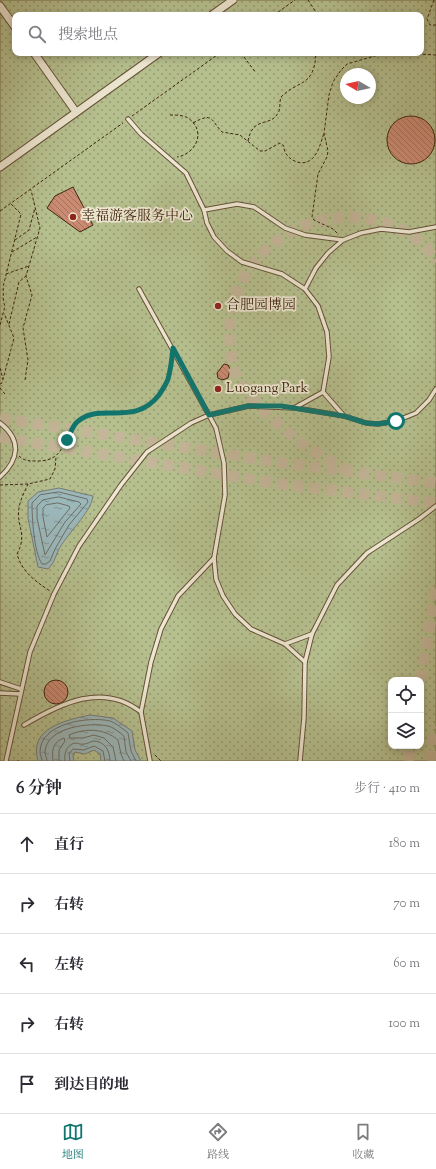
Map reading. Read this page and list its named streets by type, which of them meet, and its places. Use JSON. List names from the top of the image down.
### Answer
{
  "places": ["幸福游客服务中心", "合肥园博园", "Luogang Park"],
  "north": "left",
  "page": {
    "search": "搜索地点",
    "heading": ["6 分钟", "步行 · 410 m"],
    "list": [
      ["直行", "180 m"],
      ["右转", "70 m"],
      ["左转", "60 m"],
      ["右转", "100 m"],
      "到达目的地"
    ],
    "nav": ["地图", "路线", "收藏"]
  }
}
